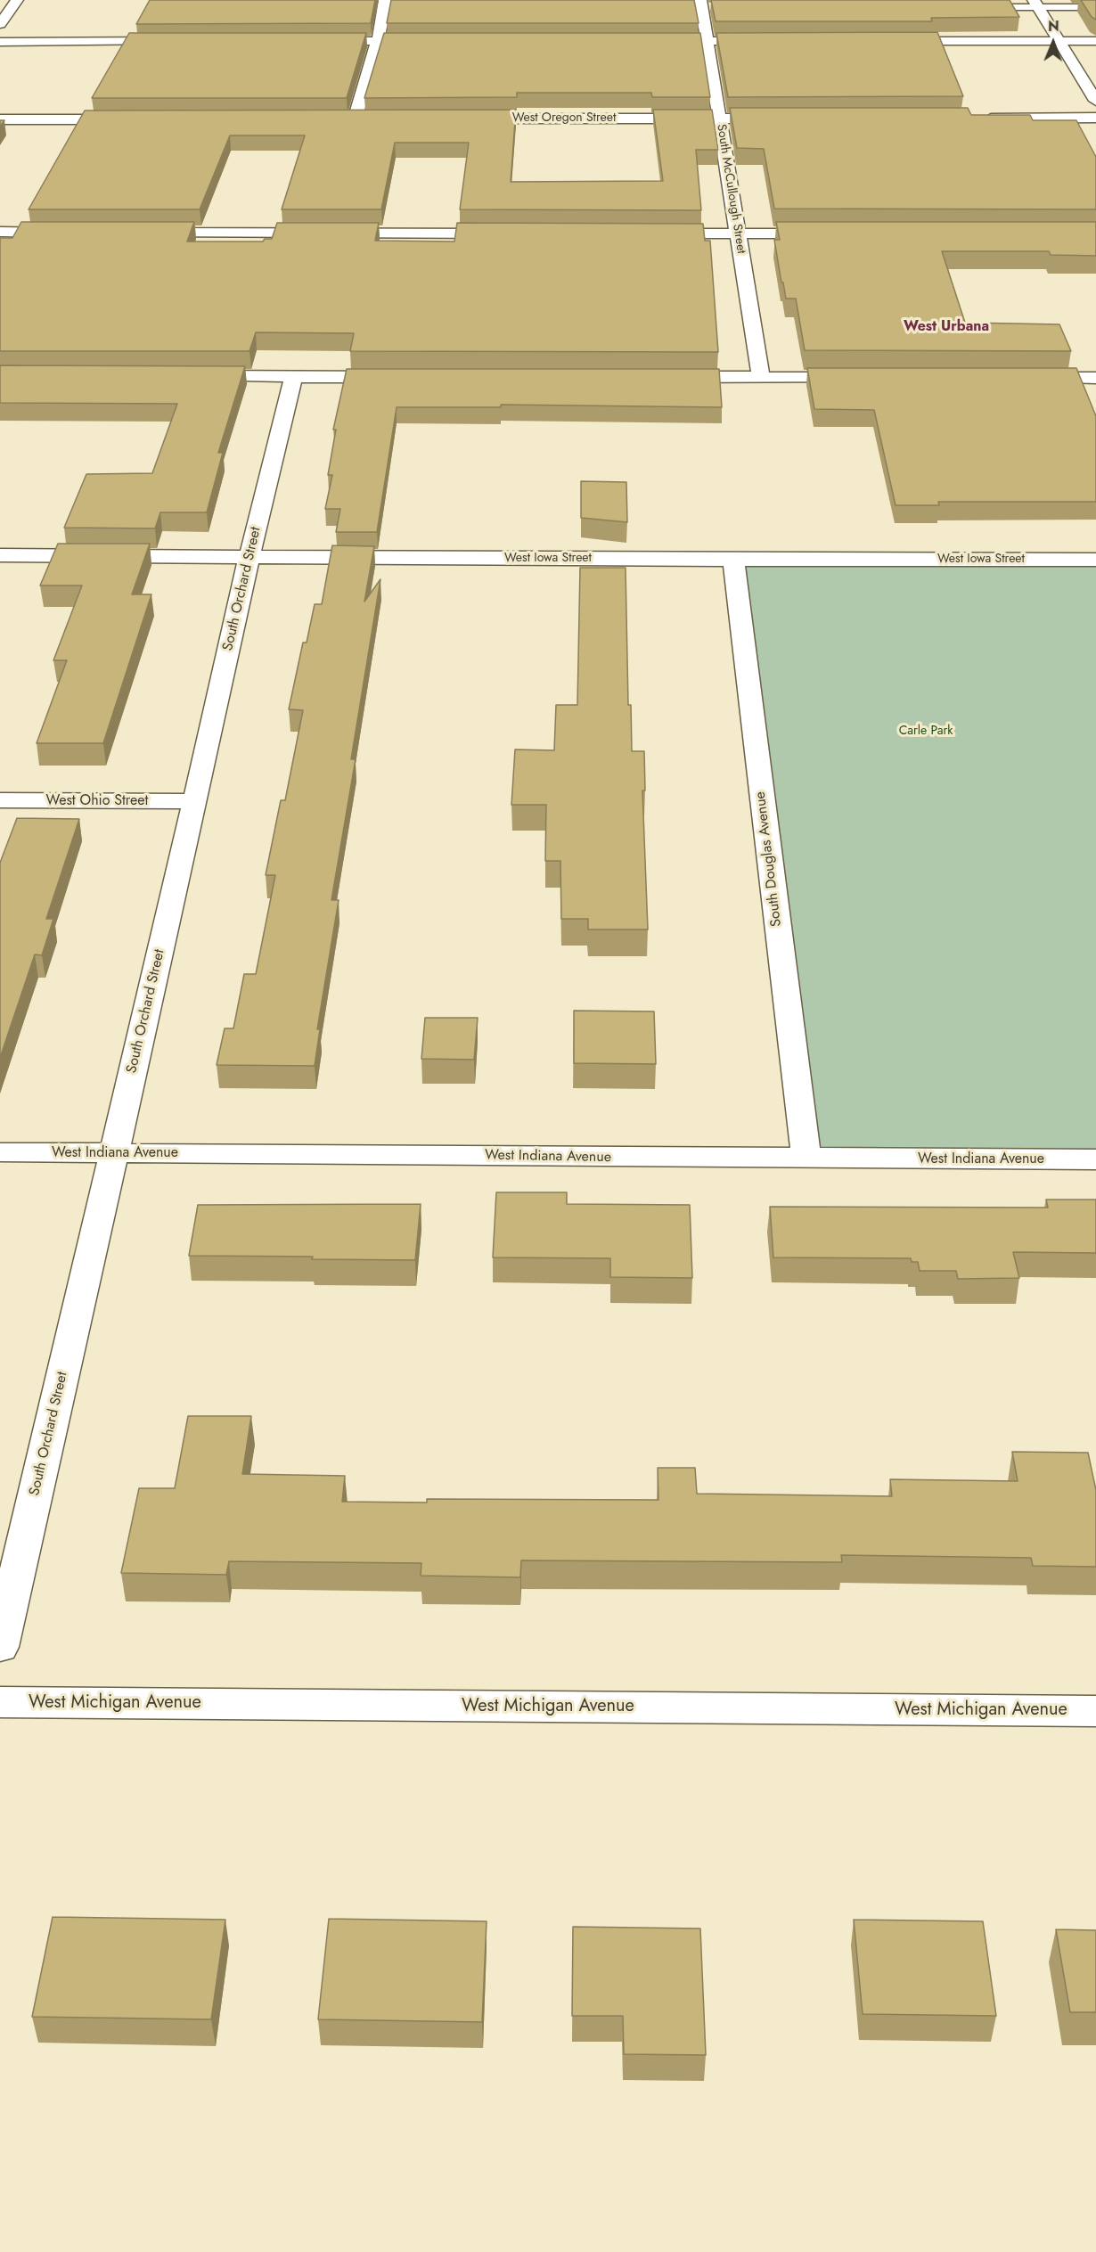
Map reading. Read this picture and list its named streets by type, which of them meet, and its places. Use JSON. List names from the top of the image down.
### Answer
{
  "streets": {
    "street": [
      "West Oregon Street",
      "South McCullough Street",
      "West Iowa Street",
      "South Orchard Street",
      "West Ohio Street",
      "South Douglas Avenue",
      "West Indiana Avenue",
      "West Michigan Avenue"
    ]
  },
  "crossings": [
    ["West Oregon Street", "South McCullough Street"],
    ["West Iowa Street", "South Orchard Street"],
    ["West Iowa Street", "South Douglas Avenue"],
    ["South Orchard Street", "West Ohio Street"],
    ["South Orchard Street", "West Indiana Avenue"],
    ["South Douglas Avenue", "West Indiana Avenue"]
  ],
  "districts": ["West Urbana"],
  "parks": ["Carle Park"],
  "north": "top"
}
